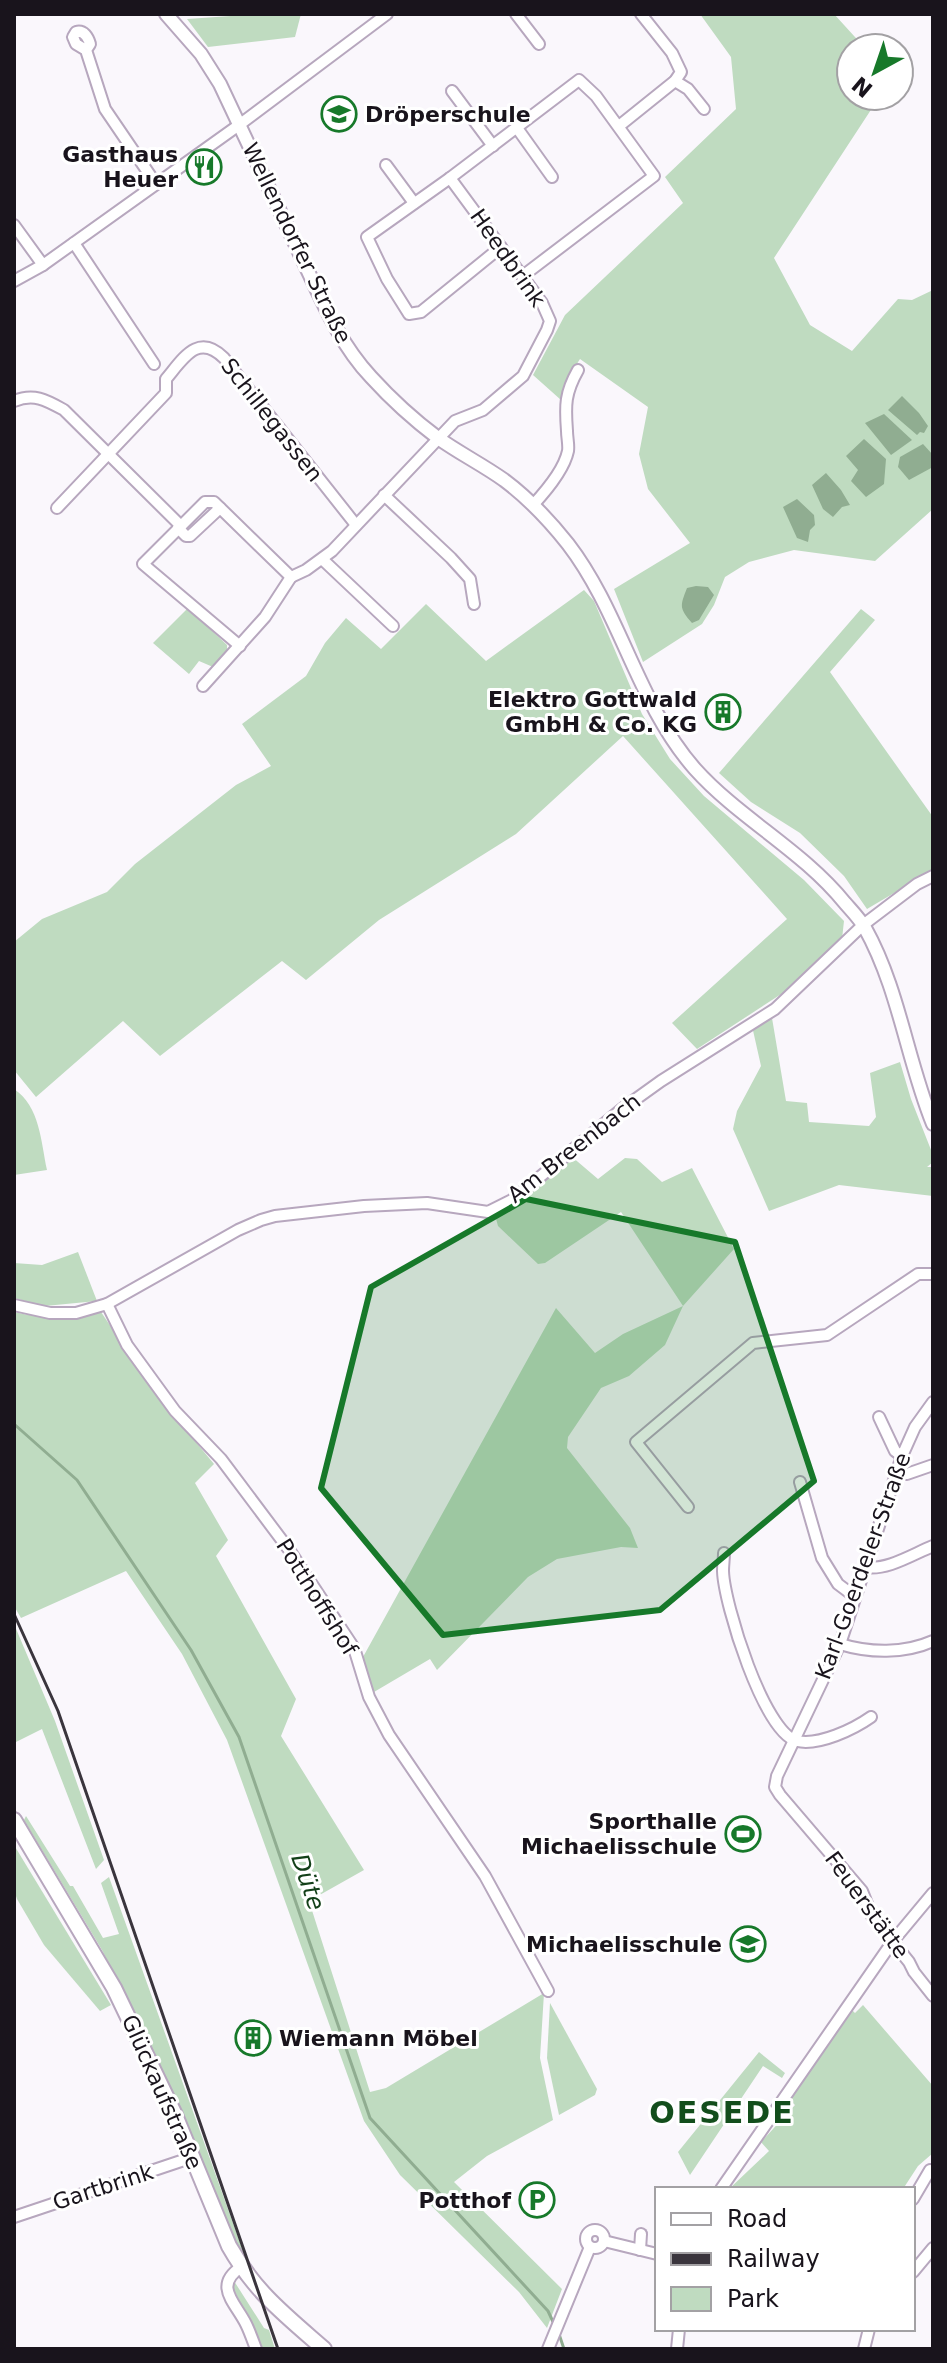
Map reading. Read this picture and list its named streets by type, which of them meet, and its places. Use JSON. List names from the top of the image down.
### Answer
{
  "streets": {
    "main road": ["Glückaufstraße"],
    "street": [
      "Wellendorfer Straße",
      "Heedbrink",
      "Schillegassen",
      "Am Breenbach",
      "Karl-Goerdeler-Straße",
      "Potthoffshof",
      "Feuerstätte",
      "Gartbrink"
    ]
  },
  "crossings": [
    ["Wellendorfer Straße", "Heedbrink"],
    ["Wellendorfer Straße", "Am Breenbach"],
    ["Heedbrink", "Schillegassen"],
    ["Am Breenbach", "Potthoffshof"],
    ["Karl-Goerdeler-Straße", "Feuerstätte"],
    ["Glückaufstraße", "Gartbrink"]
  ],
  "districts": ["OESEDE"],
  "water": ["Düte"],
  "places": {
    "school or university": ["Dröperschule", "Michaelisschule"],
    "restaurant": ["Gasthaus Heuer"],
    "building": ["Elektro Gottwald GmbH & Co. KG", "Wiemann Möbel"],
    "sports": ["Sporthalle Michaelisschule"],
    "parking": ["Potthof"]
  },
  "legend": ["Road", "Railway", "Park"],
  "north": "bottom left"
}
